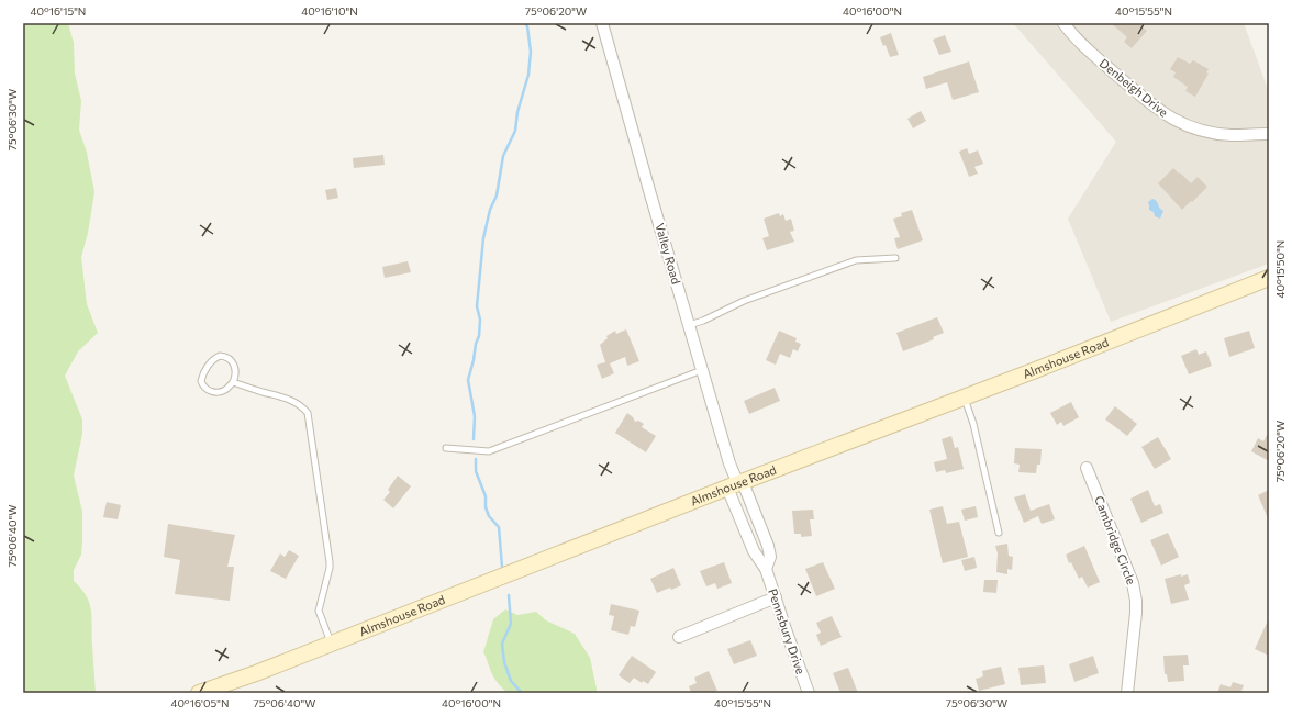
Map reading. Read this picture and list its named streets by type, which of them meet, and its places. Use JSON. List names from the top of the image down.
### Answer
{
  "streets": {
    "main road": ["Almshouse Road"],
    "street": [
      "Denbeigh Drive",
      "Valley Road",
      "Cambridge Circle",
      "Pennsbury Drive"
    ]
  },
  "crossings": [
    ["Valley Road", "Almshouse Road"],
    ["Valley Road", "Pennsbury Drive"],
    ["Almshouse Road", "Pennsbury Drive"]
  ],
  "coordinates": [
    "40°16'15\"N",
    "40°16'10\"N",
    "75°06'20\"W",
    "40°16'00\"N",
    "40°15'55\"N",
    "75°06'30\"W",
    "40°15'50\"N",
    "75°06'40\"W",
    "40°16'05\"N"
  ]
}
